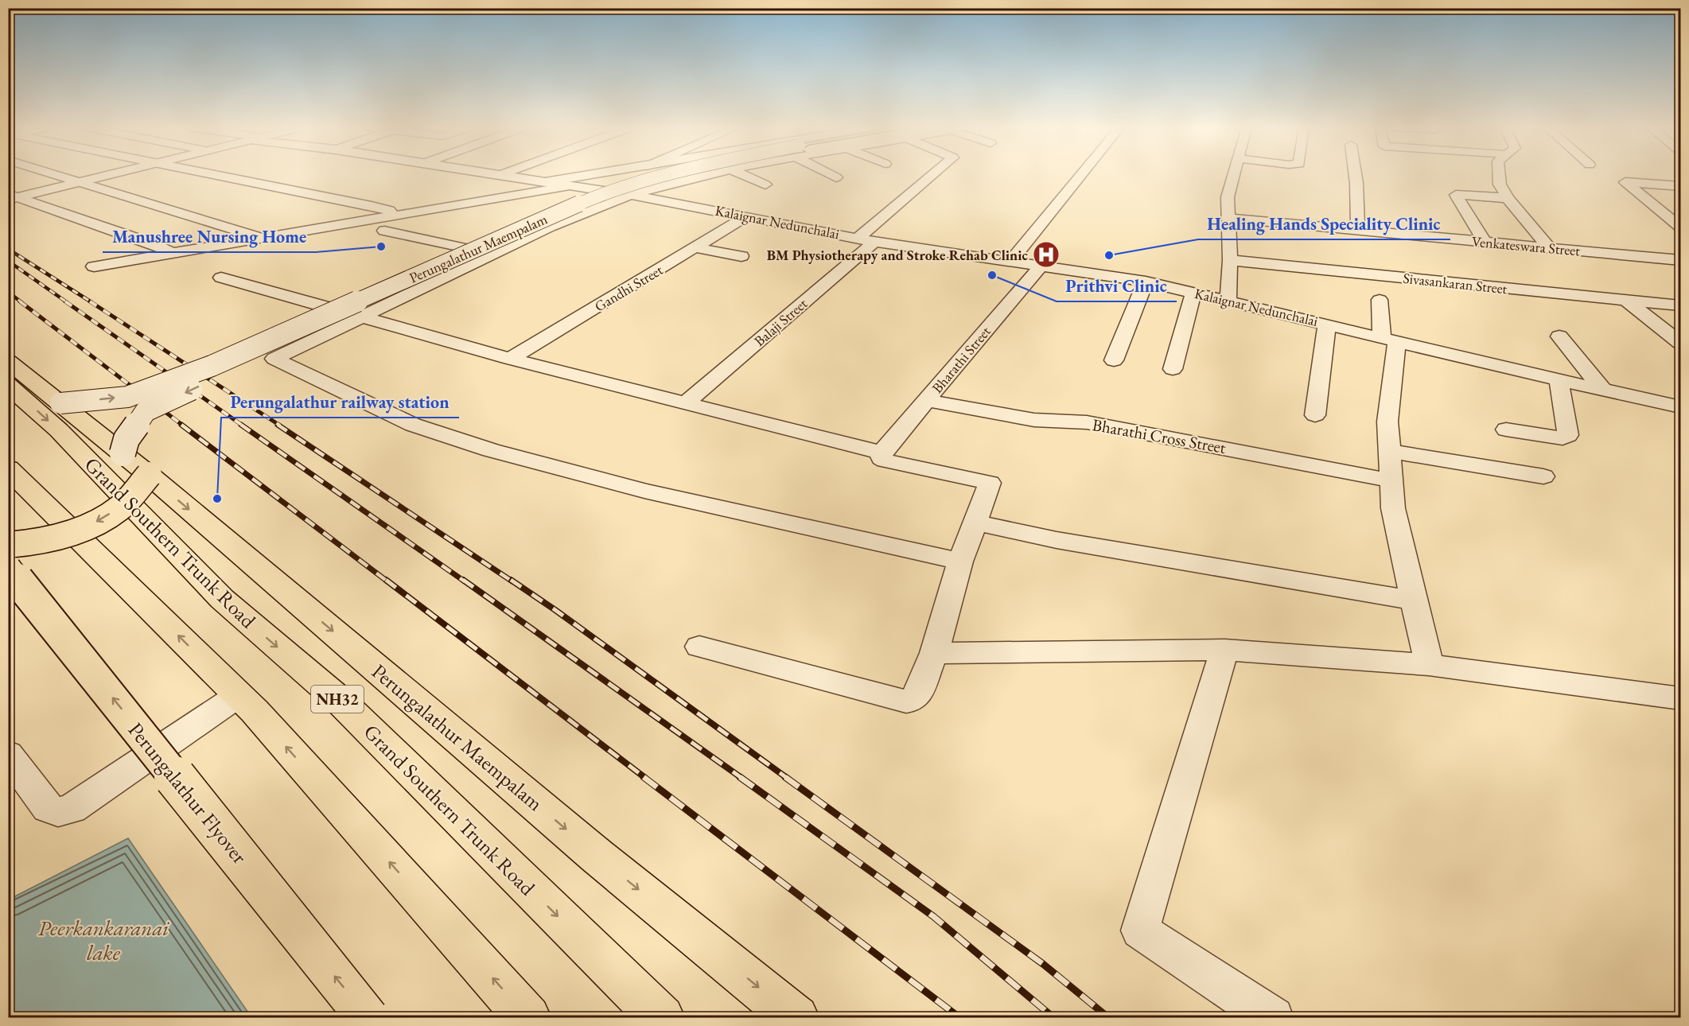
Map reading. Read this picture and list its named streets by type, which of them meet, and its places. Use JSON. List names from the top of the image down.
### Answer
{
  "streets": {
    "highway": [
      "Perungalathur Maempalam",
      "Grand Southern Trunk Road",
      "NH32",
      "Perungalathur Flyover"
    ],
    "street": [
      "Kalaignar Nedunchalai",
      "Venkateswara Street",
      "Sivasankaran Street",
      "Gandhi Street",
      "Balaji Street",
      "Bharathi Street",
      "Bharathi Cross Street"
    ]
  },
  "crossings": [
    ["Kalaignar Nedunchalai", "Gandhi Street"],
    ["Kalaignar Nedunchalai", "Balaji Street"],
    ["Kalaignar Nedunchalai", "Bharathi Street"],
    ["Bharathi Street", "Bharathi Cross Street"]
  ],
  "water": ["Peerkankaranai lake"],
  "places": {
    "other": [
      "Manushree Nursing Home",
      "Healing Hands Speciality Clinic",
      "Prithvi Clinic",
      "Perungalathur railway station"
    ],
    "hospital": ["BM Physiotherapy and Stroke Rehab Clinic"]
  }
}
